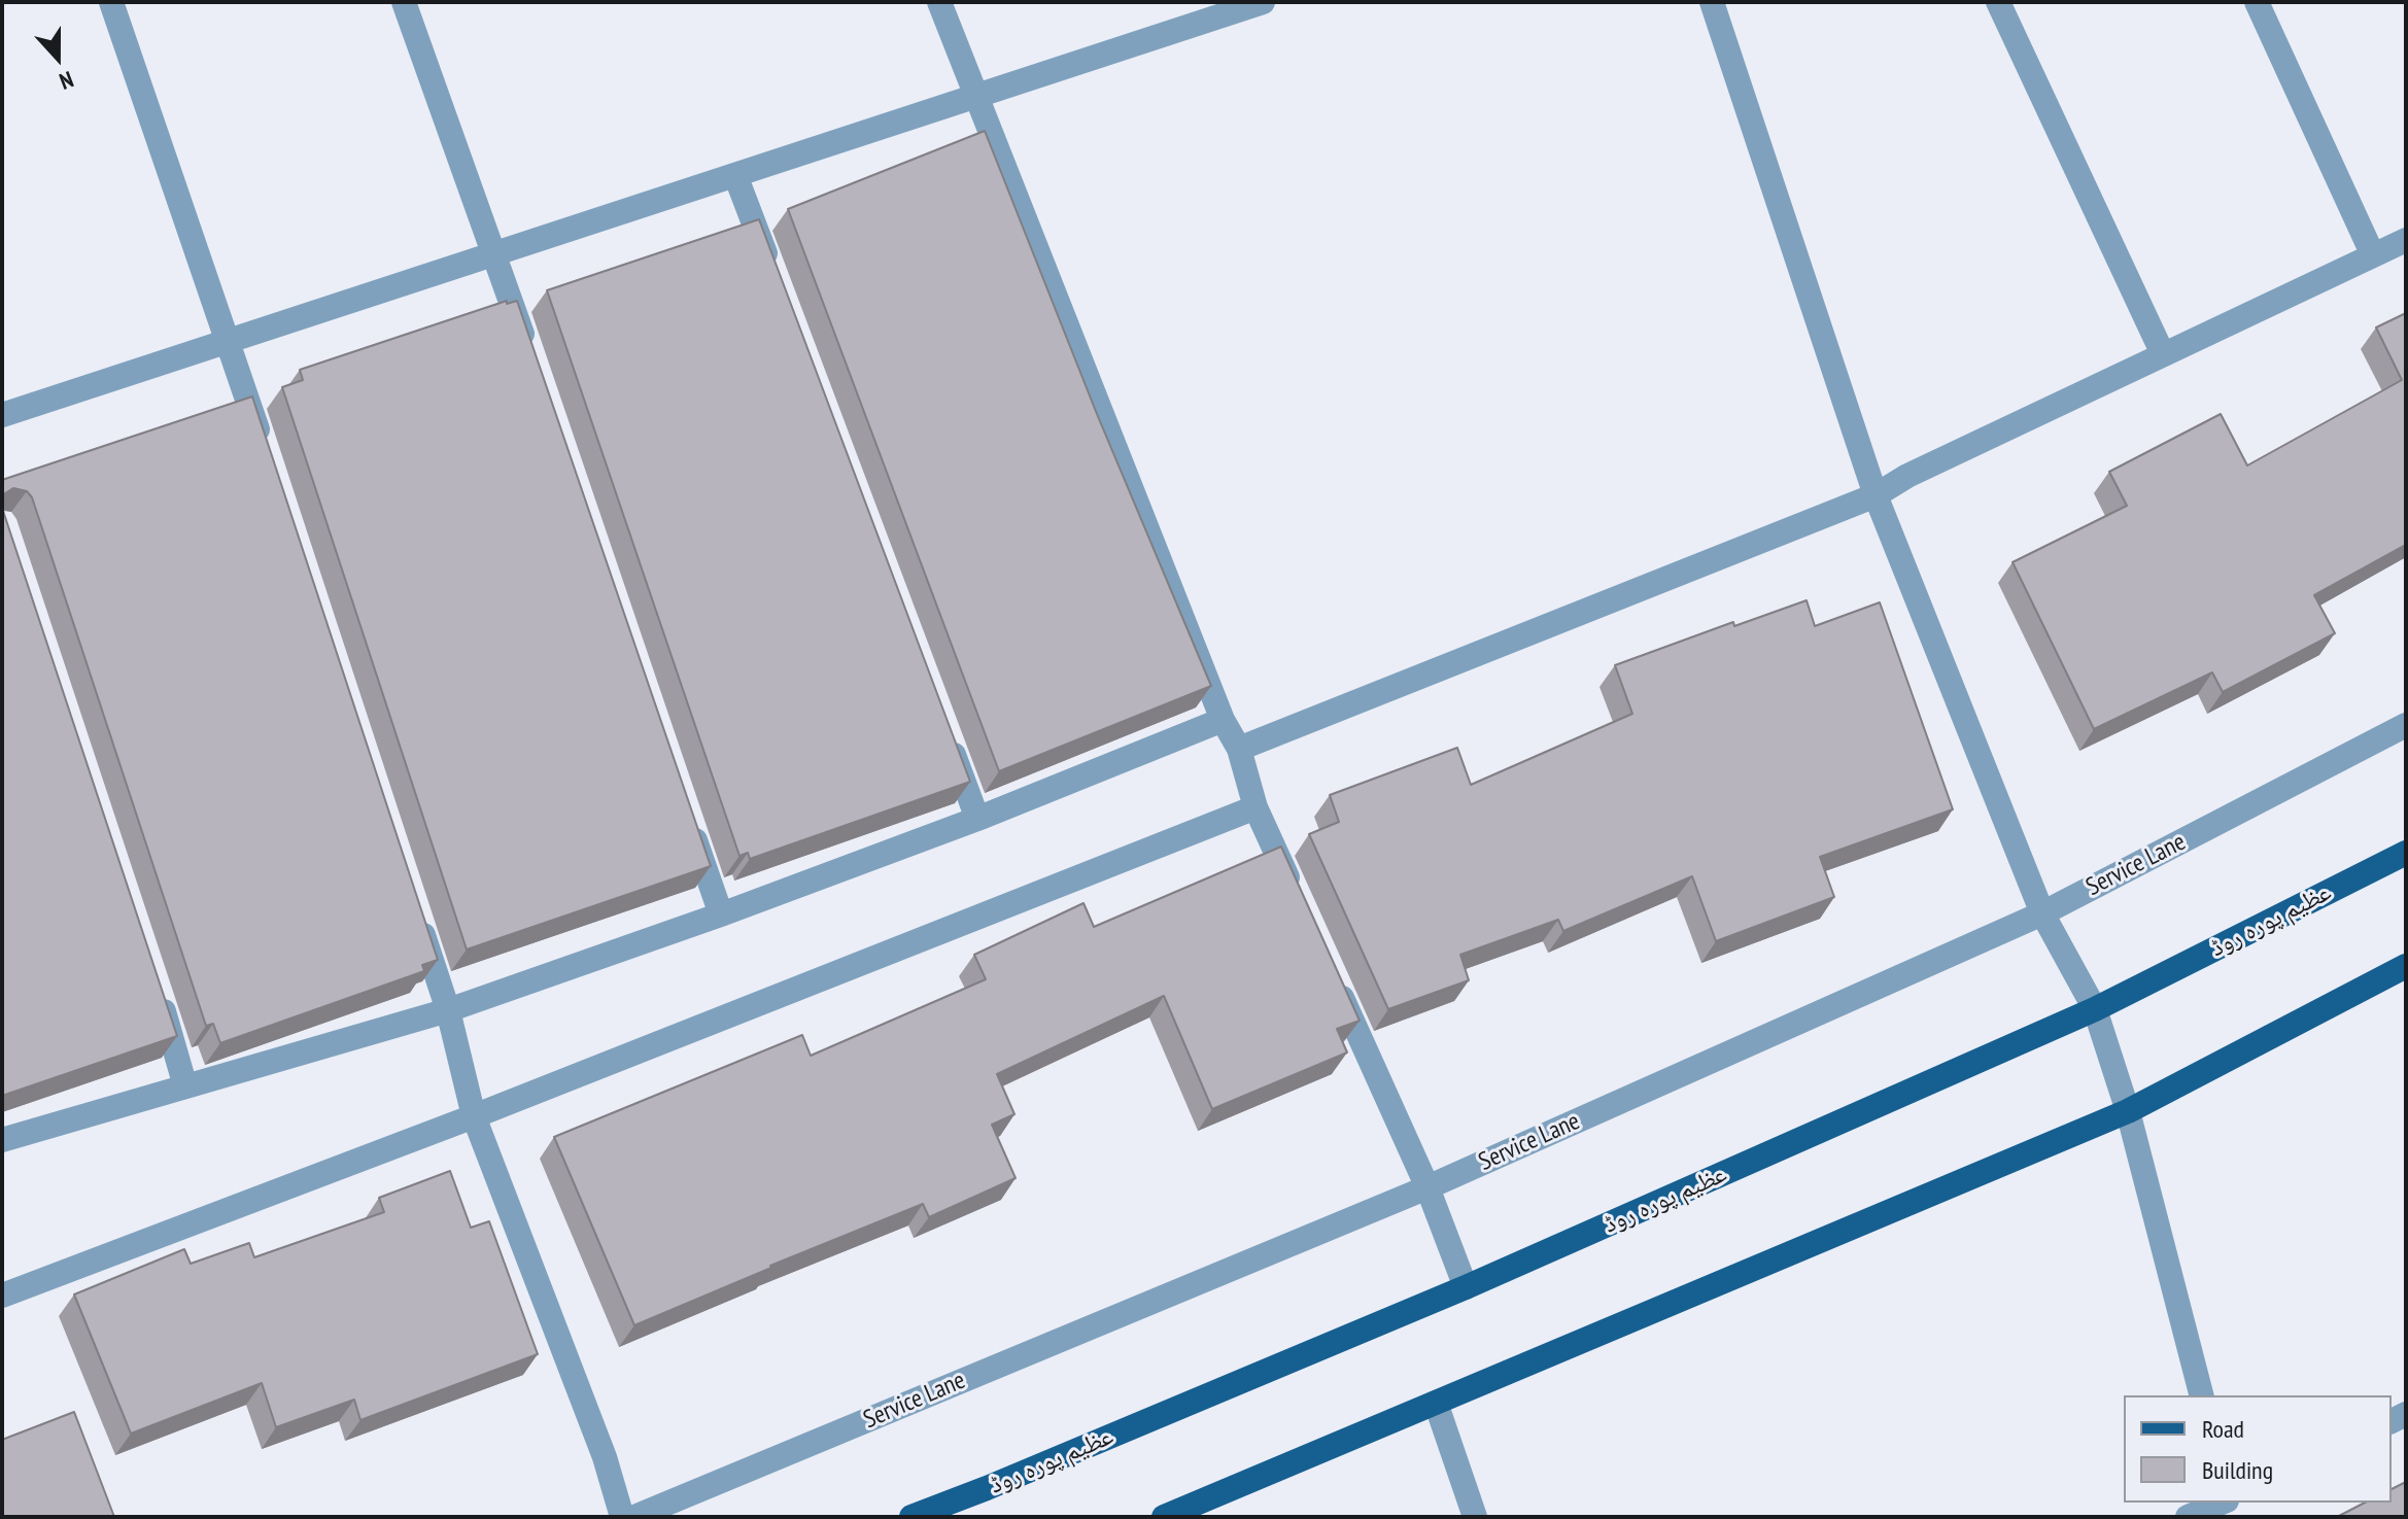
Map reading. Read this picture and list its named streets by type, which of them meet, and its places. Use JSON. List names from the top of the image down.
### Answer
{
  "streets": {
    "main road": ["عظیم پورہ روڈ"],
    "street": ["Service Lane"]
  },
  "legend": ["Road", "Building"],
  "north": "bottom"
}
